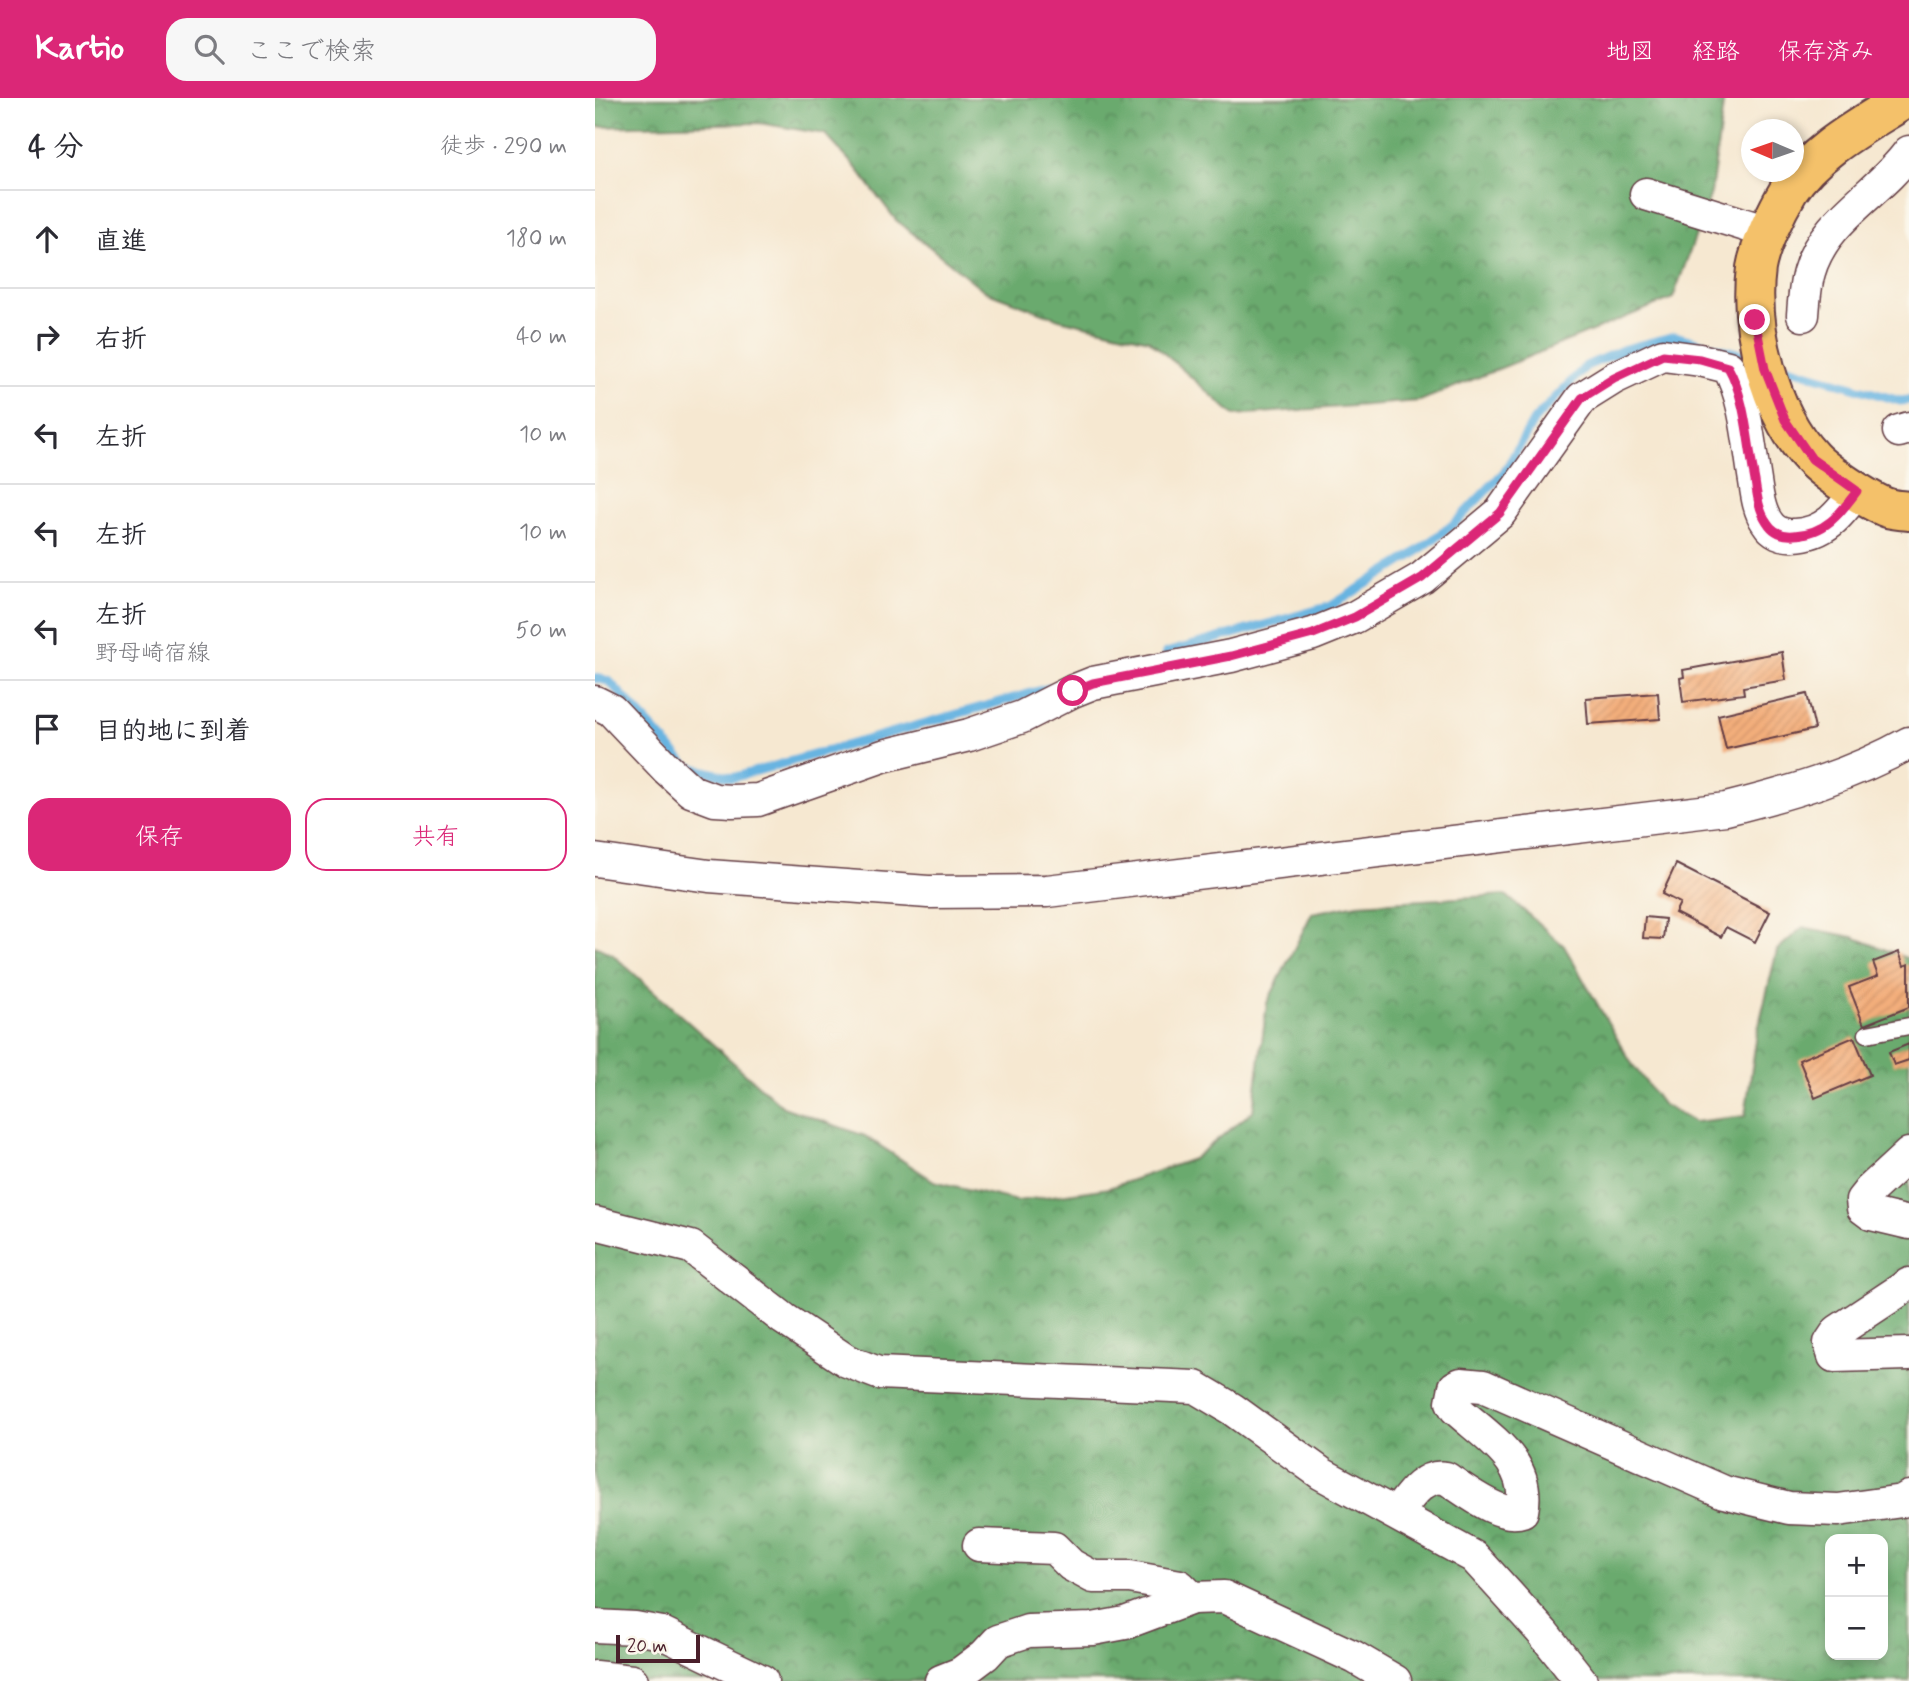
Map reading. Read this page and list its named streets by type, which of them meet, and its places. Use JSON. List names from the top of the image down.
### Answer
{
  "scale_bar": "20 m",
  "north": "left",
  "page": {
    "header": "Kartio",
    "search": "ここで検索",
    "nav": ["地図", "経路", "保存済み"],
    "heading": ["4 分", "徒歩 · 290 m"],
    "list": [
      ["直進", "180 m"],
      ["右折", "40 m"],
      ["左折", "10 m"],
      ["左折", "10 m"],
      ["左折", "野母崎宿線", "50 m"],
      "目的地に到着"
    ],
    "buttons": ["保存", "共有"],
    "map_buttons": ["+", "−"],
    "scale": "20 m"
  }
}
